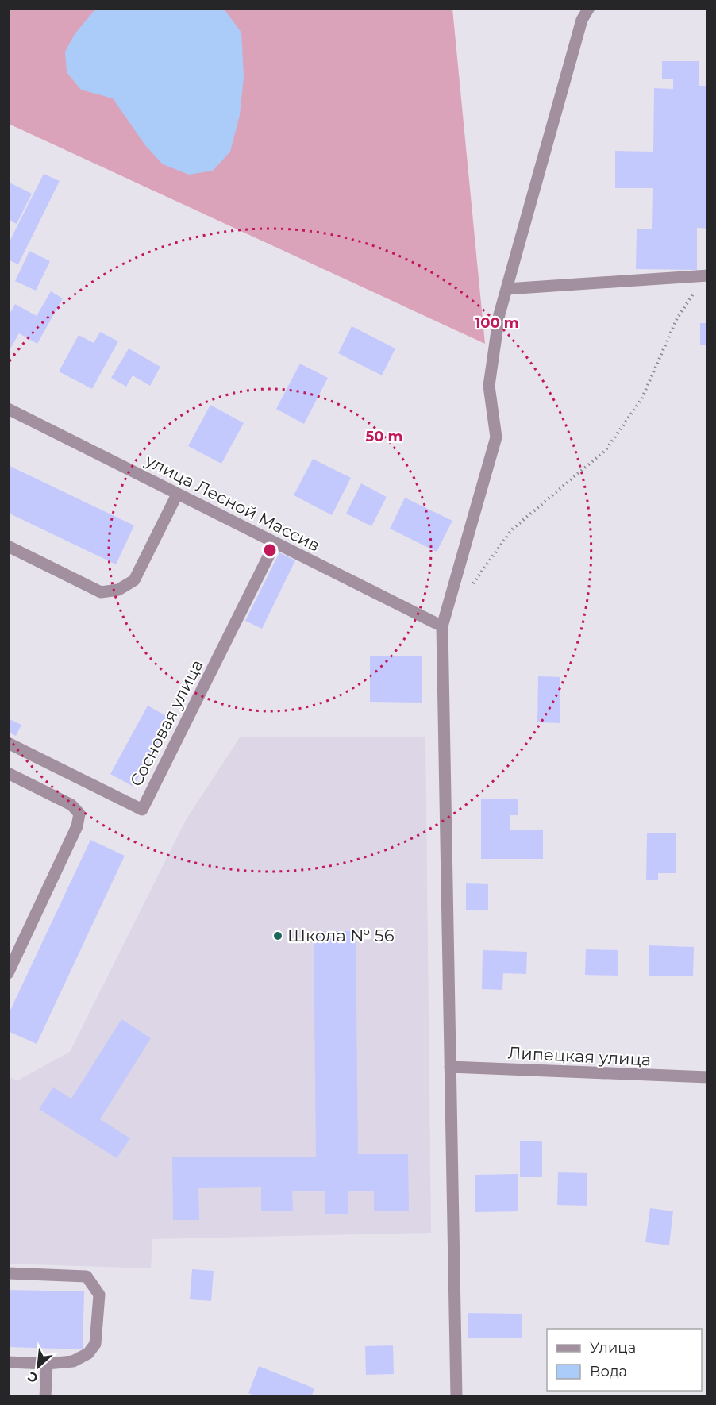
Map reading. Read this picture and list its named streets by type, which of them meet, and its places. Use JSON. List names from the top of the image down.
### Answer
{
  "streets": {
    "street": ["улица Лесной Массив", "Сосновая улица", "Липецкая улица"]
  },
  "crossings": [
    ["улица Лесной Массив", "Сосновая улица"]
  ],
  "places": ["Школа № 56"],
  "legend": ["Улица", "Вода"],
  "north": "bottom left",
  "rings": ["100 m", "50 m"]
}
